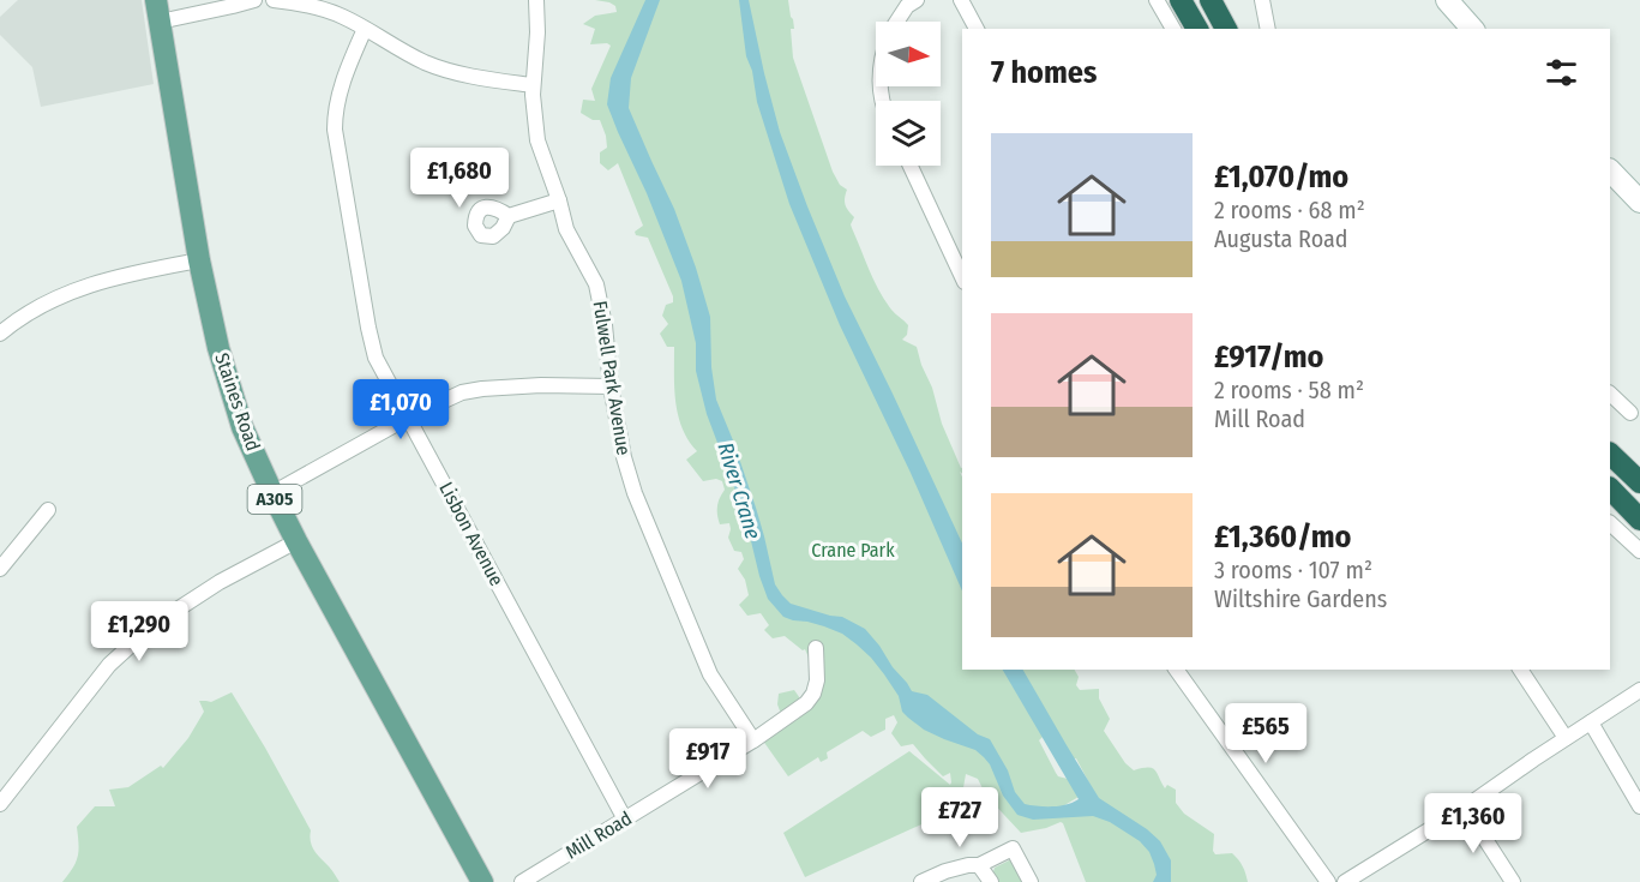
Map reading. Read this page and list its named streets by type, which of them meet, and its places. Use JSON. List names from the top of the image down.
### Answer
{
  "streets": {
    "main road": ["Staines Road", "A305"],
    "street": ["Fulwell Park Avenue", "Lisbon Avenue", "Mill Road"]
  },
  "crossings": [
    ["Fulwell Park Avenue", "Mill Road"],
    ["Lisbon Avenue", "Mill Road"]
  ],
  "water": ["River Crane"],
  "parks": ["Crane Park"],
  "north": "right",
  "page": {
    "heading": "7 homes",
    "list": [
      {
        "name": "£1,070/mo",
        "note": "2 rooms · 68 m² · Augusta Road"
      },
      {
        "name": "£917/mo",
        "note": "2 rooms · 58 m² · Mill Road"
      },
      {
        "name": "£1,360/mo",
        "note": "3 rooms · 107 m² · Wiltshire Gardens"
      }
    ],
    "price": [
      "£1,680",
      "£1,070",
      "£1,290",
      "£565",
      "£917",
      "£727",
      "£1,360"
    ]
  }
}
